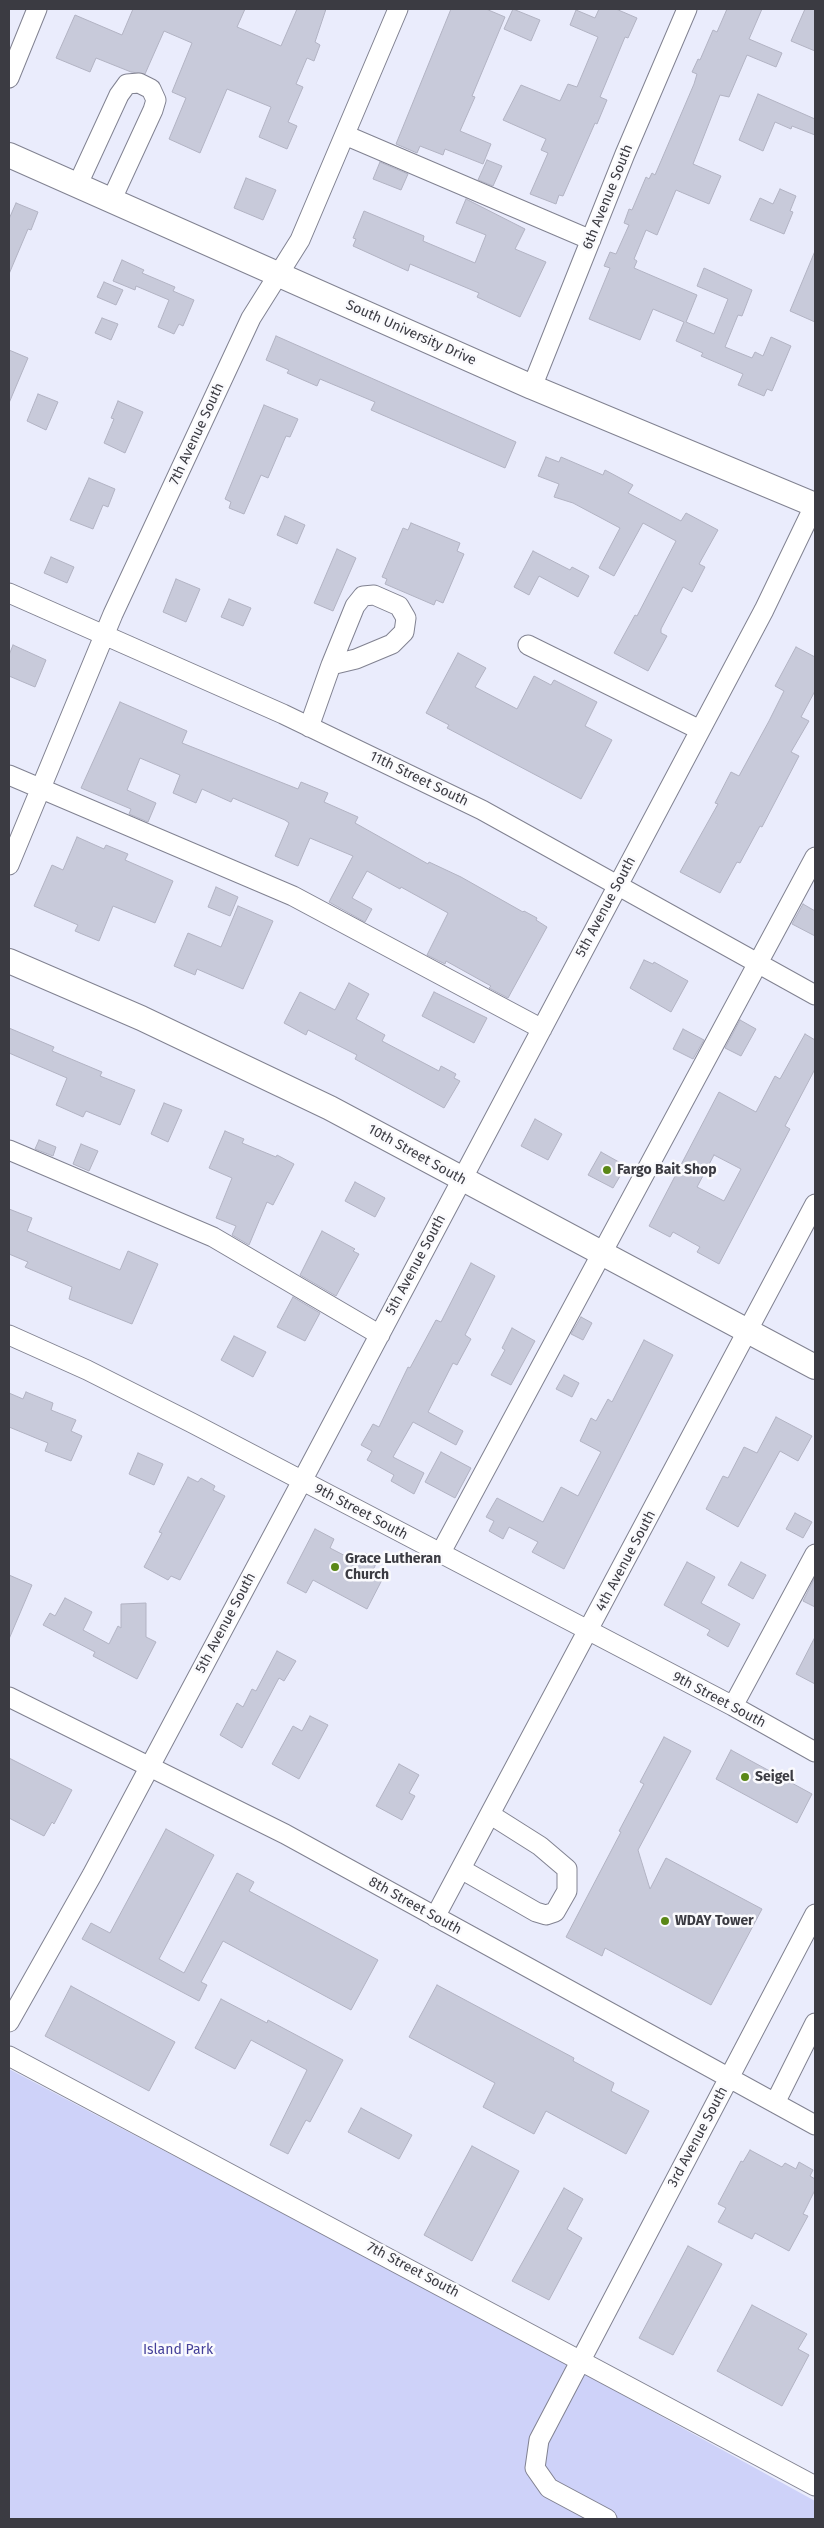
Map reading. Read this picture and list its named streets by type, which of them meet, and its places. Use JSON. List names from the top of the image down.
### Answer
{
  "streets": {
    "main road": ["South University Drive", "10th Street South"],
    "street": [
      "6th Avenue South",
      "7th Avenue South",
      "11th Street South",
      "5th Avenue South",
      "9th Street South",
      "4th Avenue South",
      "8th Street South",
      "3rd Avenue South",
      "7th Street South"
    ]
  },
  "crossings": [
    ["6th Avenue South", "South University Drive"],
    ["South University Drive", "7th Avenue South"],
    ["South University Drive", "5th Avenue South"],
    ["7th Avenue South", "11th Street South"],
    ["11th Street South", "5th Avenue South"],
    ["5th Avenue South", "10th Street South"],
    ["5th Avenue South", "9th Street South"],
    ["5th Avenue South", "8th Street South"],
    ["10th Street South", "4th Avenue South"],
    ["9th Street South", "4th Avenue South"],
    ["4th Avenue South", "8th Street South"],
    ["8th Street South", "3rd Avenue South"],
    ["3rd Avenue South", "7th Street South"]
  ],
  "parks": ["Island Park"],
  "places": [
    "Fargo Bait Shop",
    "Grace Lutheran Church",
    "Seigel",
    "WDAY Tower"
  ]
}
